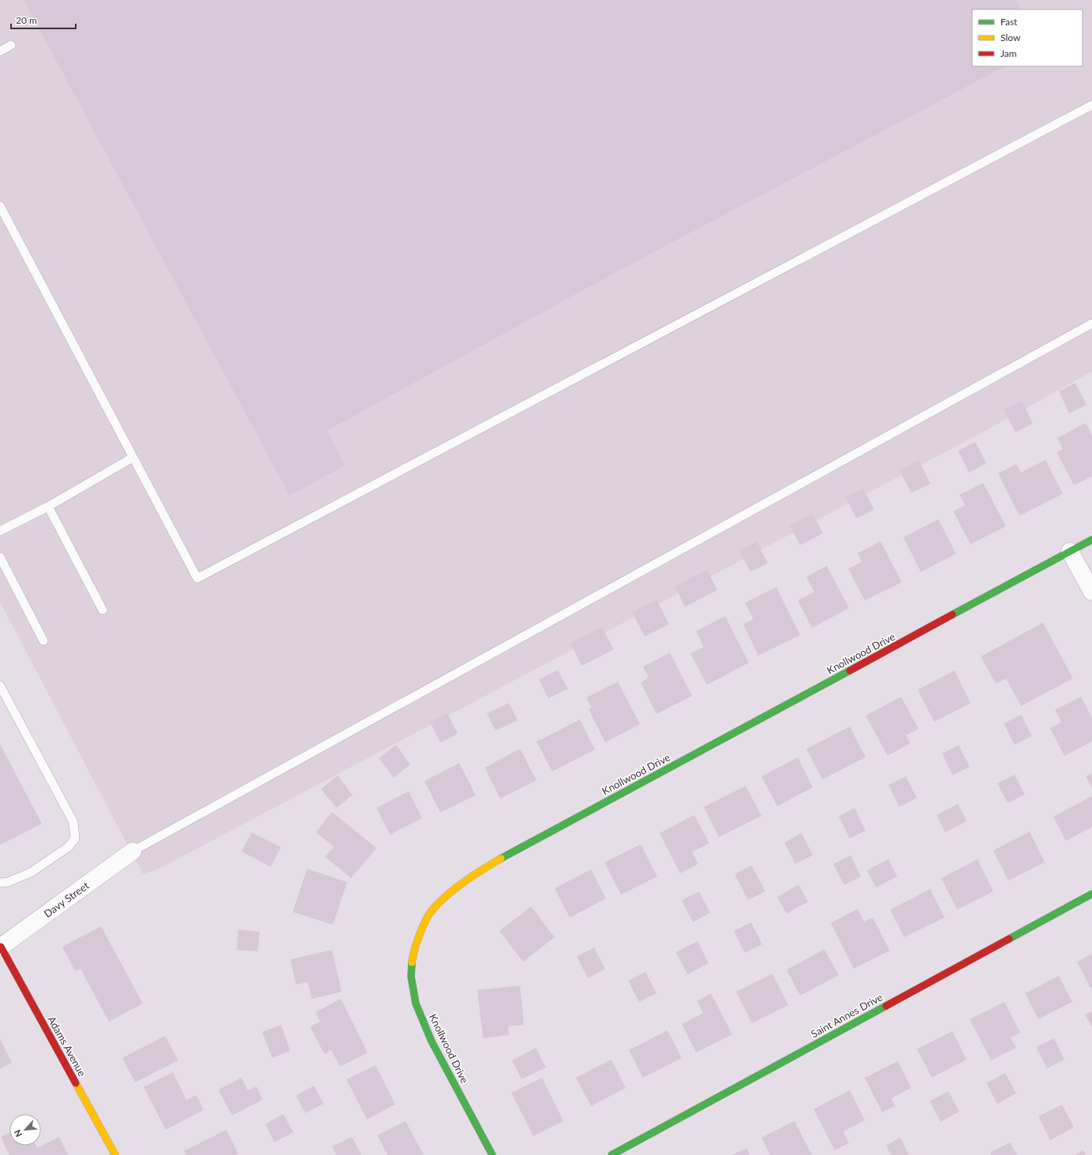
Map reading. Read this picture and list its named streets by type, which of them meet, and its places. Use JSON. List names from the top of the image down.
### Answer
{
  "streets": {
    "street": [
      "Knollwood Drive",
      "Davy Street",
      "Saint Annes Drive",
      "Adams Avenue"
    ]
  },
  "crossings": [
    ["Davy Street", "Adams Avenue"]
  ],
  "legend": ["Fast", "Slow", "Jam"],
  "scale_bar": "20 m",
  "north": "bottom left"
}
